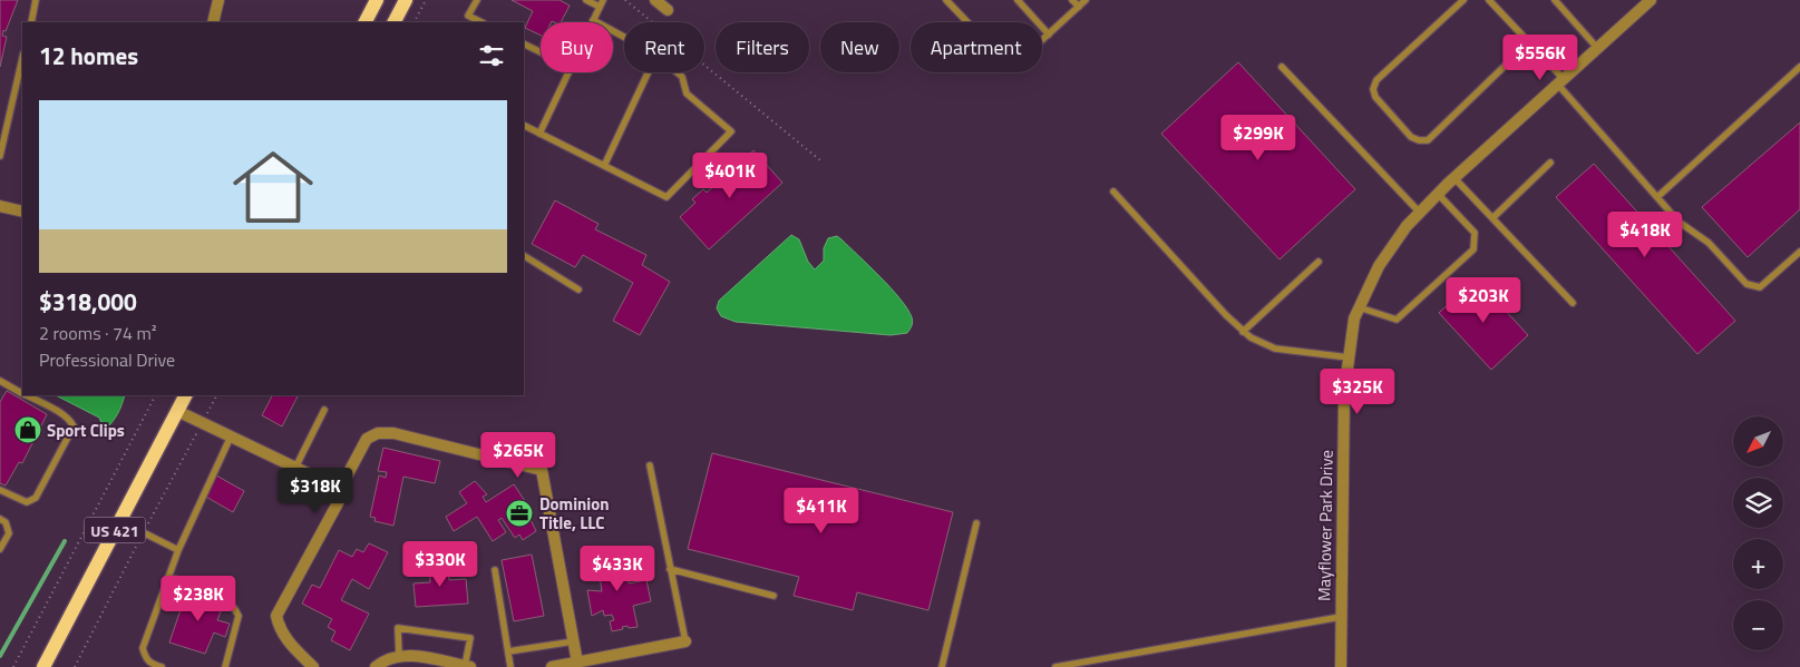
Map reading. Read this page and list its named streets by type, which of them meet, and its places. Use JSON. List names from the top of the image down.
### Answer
{
  "streets": {
    "main road": ["US 421"],
    "street": ["Mayflower Park Drive"]
  },
  "places": {
    "shop": ["Sport Clips"],
    "office": ["Dominion Title, LLC"]
  },
  "north": "bottom left",
  "page": {
    "chip": [
      "Buy",
      "Rent",
      "Filters",
      "New",
      "Apartment"
    ],
    "heading": "12 homes",
    "price": [
      "$556K",
      "$299K",
      "$401K",
      "$418K",
      "$203K",
      "$325K",
      "$265K",
      "$318K",
      "$411K",
      "$330K",
      "$433K",
      "$238K"
    ],
    "list": [
      {
        "name": "$318,000",
        "note": "2 rooms · 74 m² · Professional Drive"
      }
    ],
    "map_buttons": ["+", "−"]
  }
}
